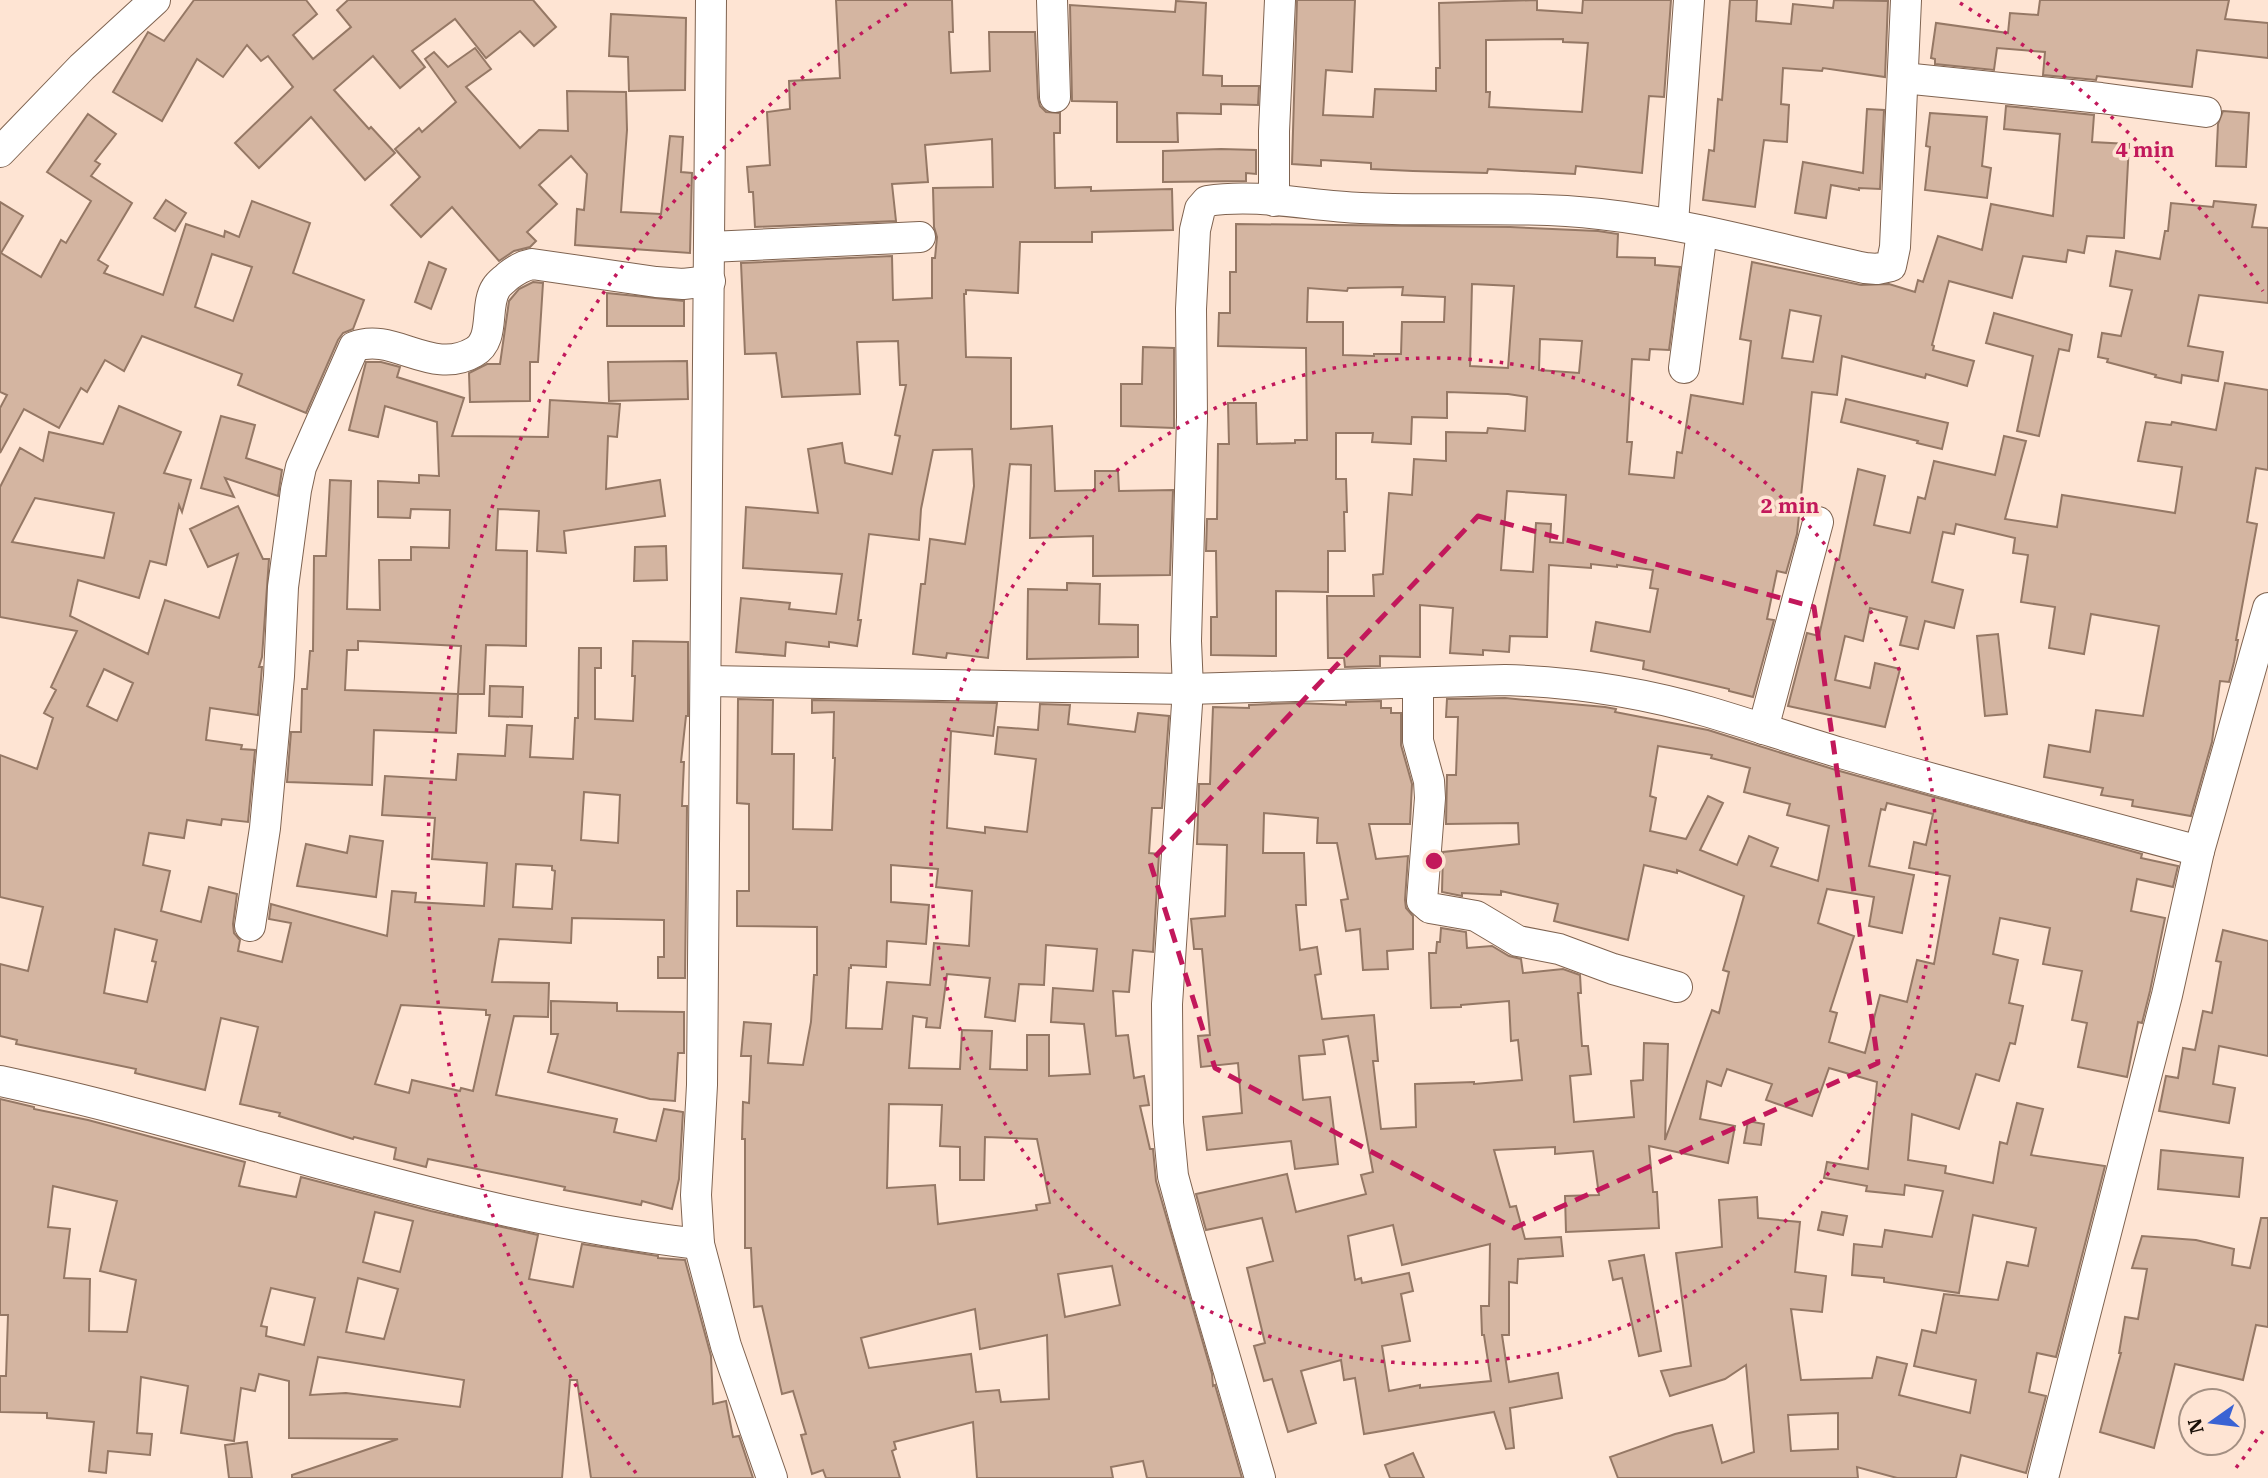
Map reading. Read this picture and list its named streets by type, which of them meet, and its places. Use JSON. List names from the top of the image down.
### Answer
{
  "north": "left",
  "rings": ["4 min", "2 min"]
}
